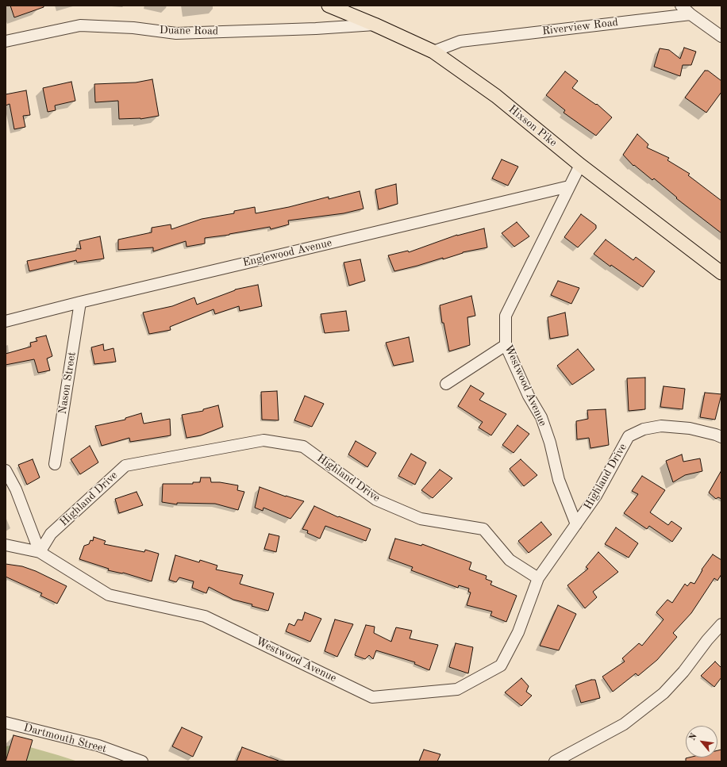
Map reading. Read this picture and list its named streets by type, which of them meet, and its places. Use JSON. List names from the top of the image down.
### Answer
{
  "streets": {
    "main road": ["Hixson Pike"],
    "street": [
      "Riverview Road",
      "Duane Road",
      "Englewood Avenue",
      "Nason Street",
      "Westwood Avenue",
      "Highland Drive",
      "Dartmouth Street"
    ]
  },
  "crossings": [
    ["Riverview Road", "Hixson Pike"],
    ["Duane Road", "Hixson Pike"],
    ["Hixson Pike", "Westwood Avenue"],
    ["Englewood Avenue", "Nason Street"],
    ["Englewood Avenue", "Westwood Avenue"],
    ["Westwood Avenue", "Highland Drive"]
  ],
  "north": "top left"
}
